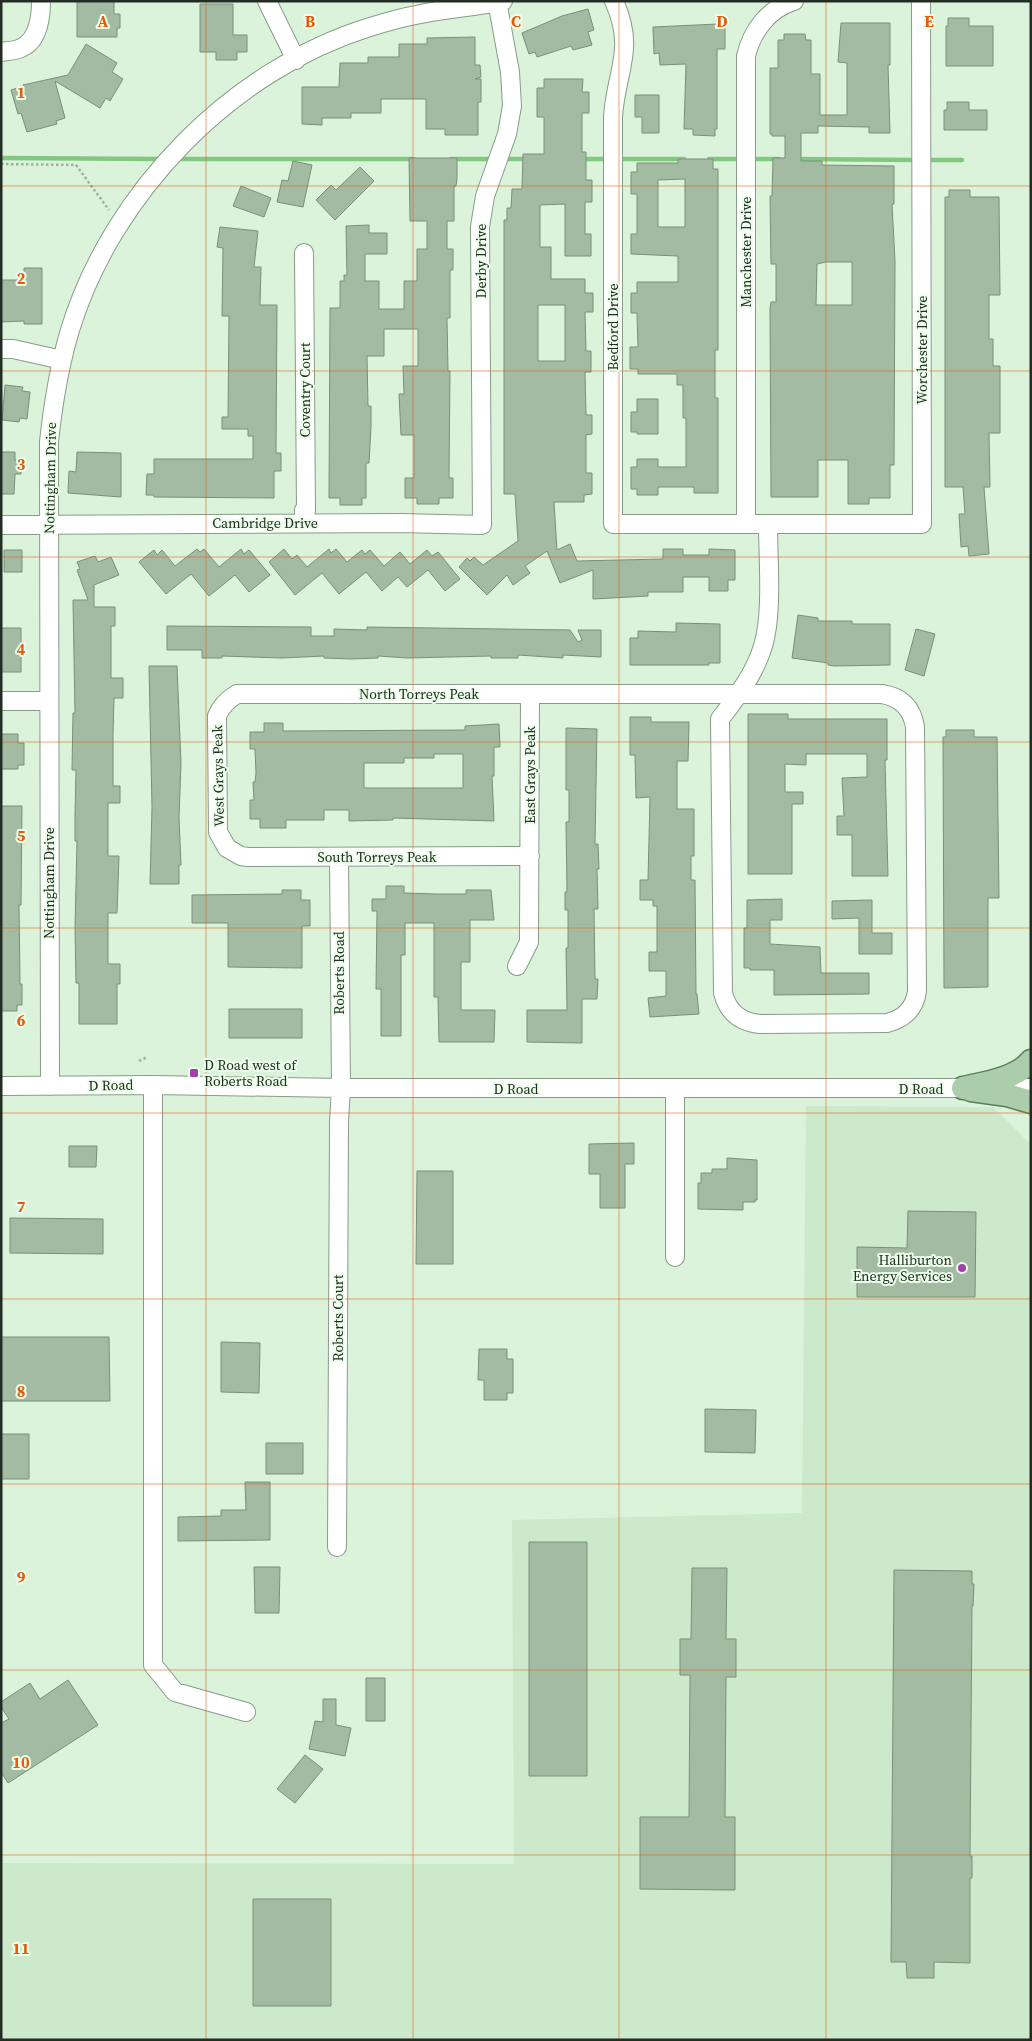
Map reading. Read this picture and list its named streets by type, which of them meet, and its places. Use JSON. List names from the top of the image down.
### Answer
{
  "streets": {
    "street": [
      "Manchester Drive",
      "Derby Drive",
      "Bedford Drive",
      "Worchester Drive",
      "Coventry Court",
      "Nottingham Drive",
      "Cambridge Drive",
      "North Torreys Peak",
      "East Grays Peak",
      "West Grays Peak",
      "South Torreys Peak",
      "Roberts Road",
      "D Road",
      "Roberts Court"
    ]
  },
  "crossings": [
    ["Manchester Drive", "Bedford Drive"],
    ["Manchester Drive", "Worchester Drive"],
    ["Derby Drive", "Nottingham Drive"],
    ["Derby Drive", "Cambridge Drive"],
    ["Bedford Drive", "Worchester Drive"],
    ["Coventry Court", "Cambridge Drive"],
    ["Nottingham Drive", "Cambridge Drive"],
    ["Nottingham Drive", "D Road"],
    ["North Torreys Peak", "East Grays Peak"],
    ["North Torreys Peak", "West Grays Peak"],
    ["East Grays Peak", "South Torreys Peak"],
    ["West Grays Peak", "South Torreys Peak"],
    ["South Torreys Peak", "Roberts Road"],
    ["Roberts Road", "D Road"],
    ["Roberts Road", "Roberts Court"],
    ["D Road", "Roberts Court"]
  ],
  "places": {
    "transit": ["D Road west of Roberts Road"],
    "other": ["Halliburton Energy Services"]
  },
  "grid": {
    "columns": [
      "A",
      "B",
      "C",
      "D",
      "E"
    ],
    "rows": [
      "1",
      "2",
      "3",
      "4",
      "5",
      "6",
      "7",
      "8",
      "9",
      "10",
      "11"
    ]
  }
}
